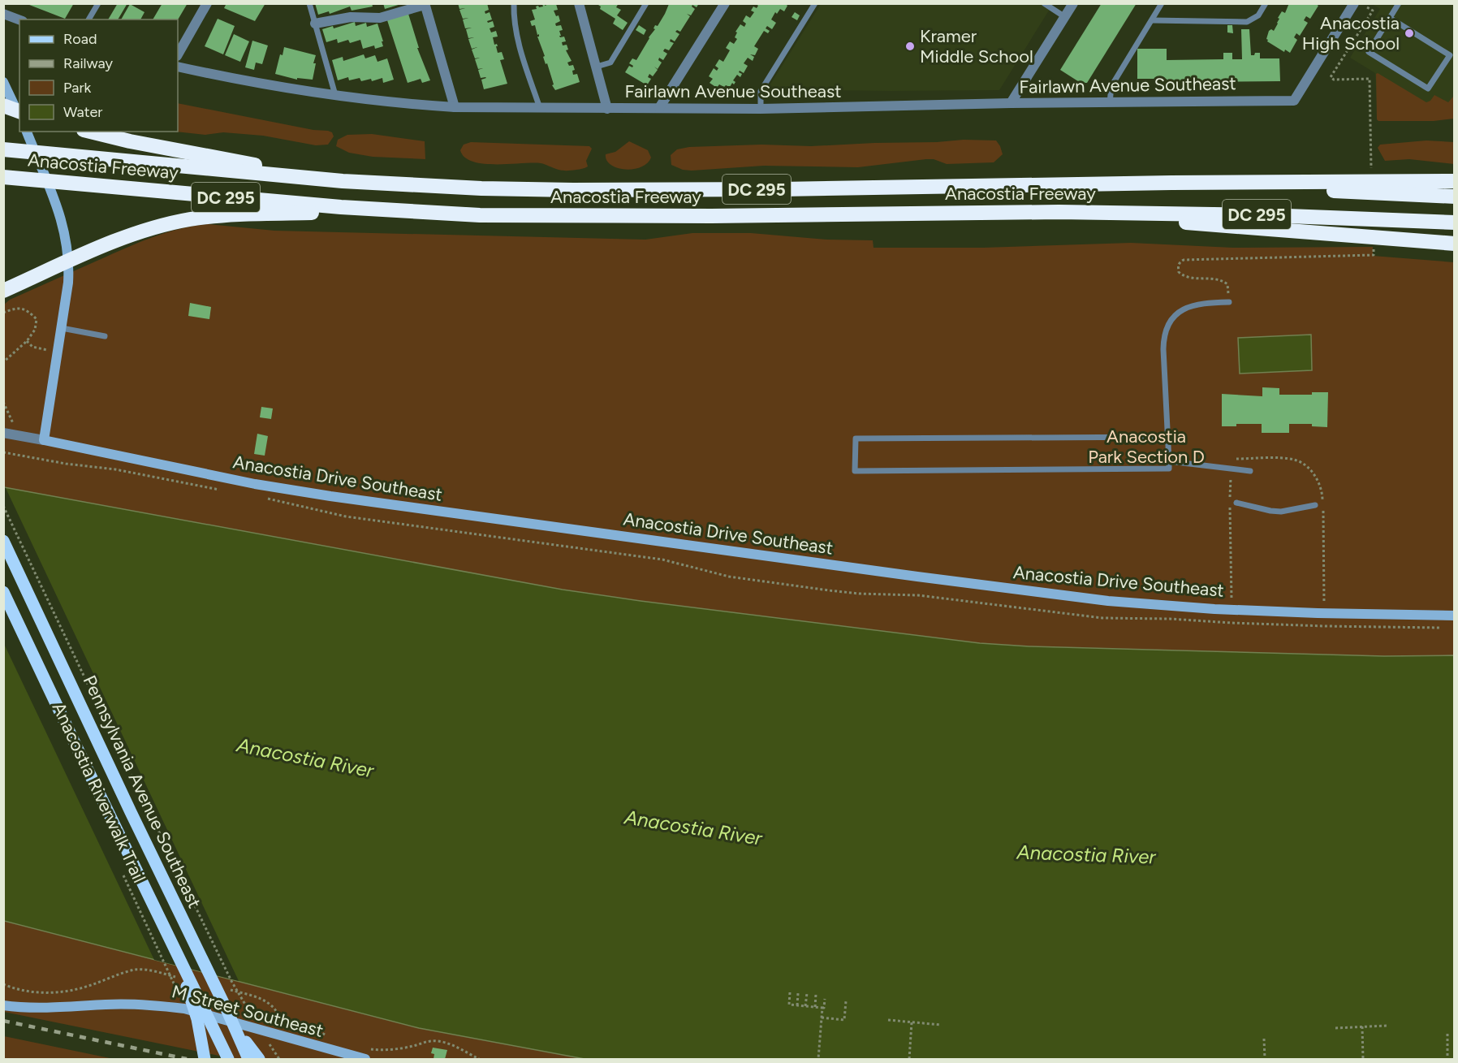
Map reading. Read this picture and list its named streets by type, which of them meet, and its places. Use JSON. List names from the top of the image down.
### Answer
{
  "streets": {
    "highway": ["Anacostia Freeway", "DC 295"],
    "main road": ["Pennsylvania Avenue Southeast"],
    "street": ["Fairlawn Avenue Southeast", "Anacostia Drive Southeast", "M Street Southeast"],
    "path": ["Anacostia Riverwalk Trail"]
  },
  "water": ["Anacostia River"],
  "parks": ["Anacostia Park Section D"],
  "places": ["Anacostia High School", "Kramer Middle School"],
  "legend": [
    "Road",
    "Railway",
    "Park",
    "Water"
  ]
}
